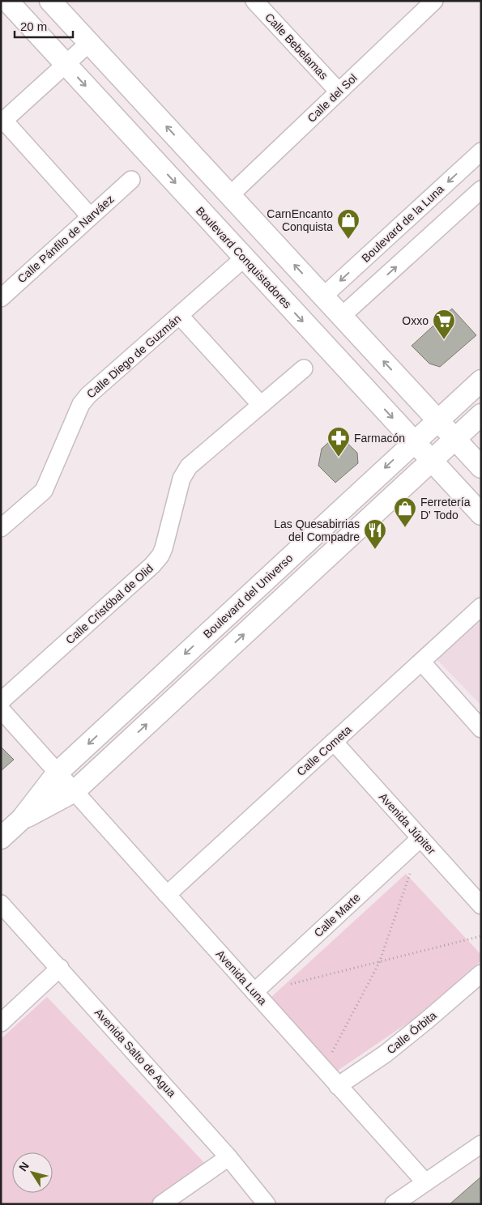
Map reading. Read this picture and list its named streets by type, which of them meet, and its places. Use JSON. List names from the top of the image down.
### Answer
{
  "streets": {
    "street": [
      "Calle Bebelamas",
      "Calle del Sol",
      "Boulevard de la Luna",
      "Calle Pánfilo de Narváez",
      "Boulevard Conquistadores",
      "Calle Diego de Guzmán",
      "Boulevard del Universo",
      "Calle Cristóbal de Olid",
      "Calle Cometa",
      "Avenida Júpiter",
      "Calle Marte",
      "Avenida Luna",
      "Calle Órbita",
      "Avenida Salto de Agua"
    ]
  },
  "crossings": [
    ["Calle Bebelamas", "Calle del Sol"],
    ["Boulevard Conquistadores", "Calle Diego de Guzmán"],
    ["Boulevard Conquistadores", "Boulevard del Universo"],
    ["Boulevard del Universo", "Avenida Luna"],
    ["Calle Cometa", "Avenida Júpiter"],
    ["Calle Cometa", "Avenida Luna"],
    ["Avenida Júpiter", "Calle Marte"],
    ["Calle Marte", "Avenida Luna"],
    ["Avenida Luna", "Calle Órbita"]
  ],
  "places": {
    "shop": ["CarnEncanto Conquista", "Ferretería D' Todo"],
    "supermarket": ["Oxxo"],
    "pharmacy": ["Farmacón"],
    "restaurant": ["Las Quesabirrias del Compadre"]
  },
  "scale_bar": "20 m",
  "north": "top left"
}
